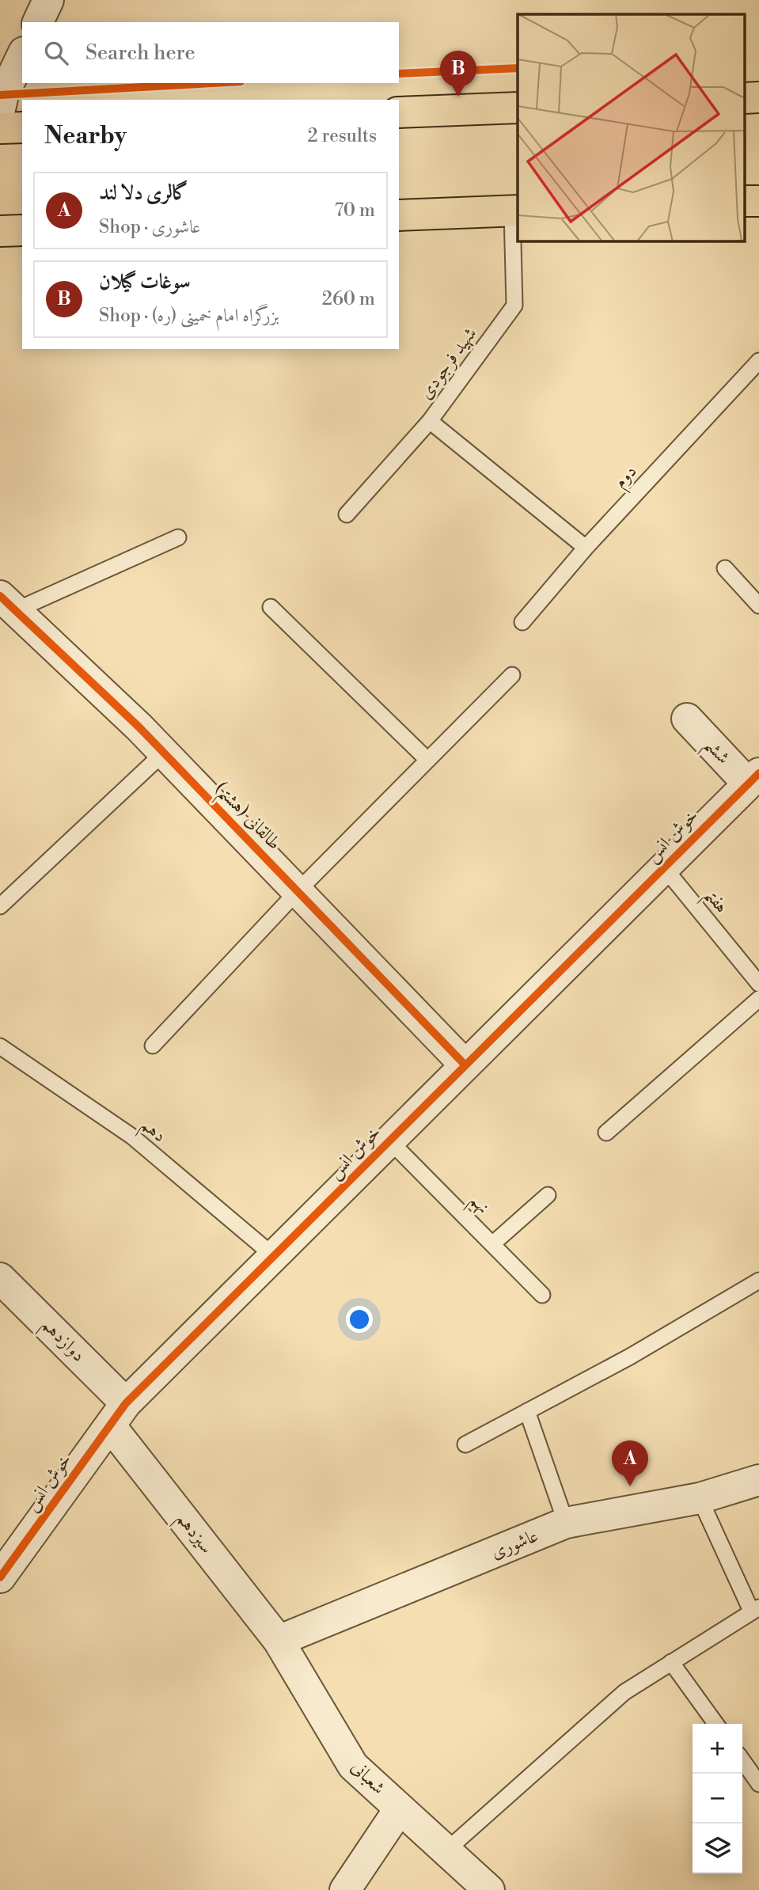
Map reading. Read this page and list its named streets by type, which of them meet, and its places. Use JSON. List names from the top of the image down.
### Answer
{
  "streets": {
    "street": [
      "ششم",
      "طالقانی (هشتم)",
      "خوش انس",
      "دوازدهم",
      "سیزدهم",
      "عاشوری",
      "شعبانی"
    ],
    "lane": [
      "شهید فرجودی",
      "دوم",
      "هفتم",
      "دهم",
      "نهم"
    ]
  },
  "crossings": [
    ["ششم", "خوش انس"],
    ["طالقانی (هشتم)", "خوش انس"],
    ["خوش انس", "هفتم"],
    ["خوش انس", "دهم"],
    ["خوش انس", "نهم"],
    ["خوش انس", "دوازدهم"],
    ["خوش انس", "سیزدهم"],
    ["دوازدهم", "سیزدهم"],
    ["سیزدهم", "عاشوری"],
    ["سیزدهم", "شعبانی"],
    ["عاشوری", "شعبانی"]
  ],
  "page": {
    "search": "Search here",
    "pins": ["B", "A"],
    "heading": ["Nearby", "2 results"],
    "list": [
      {
        "mark": "A",
        "name": "گالری دلا لند",
        "note": "Shop · عاشوری",
        "value": "70 m"
      },
      {
        "mark": "B",
        "name": "سوغات گیلان",
        "note": "Shop · بزرگراه امام خمینی (ره)",
        "value": "260 m"
      }
    ],
    "map_buttons": ["+", "−"]
  }
}
